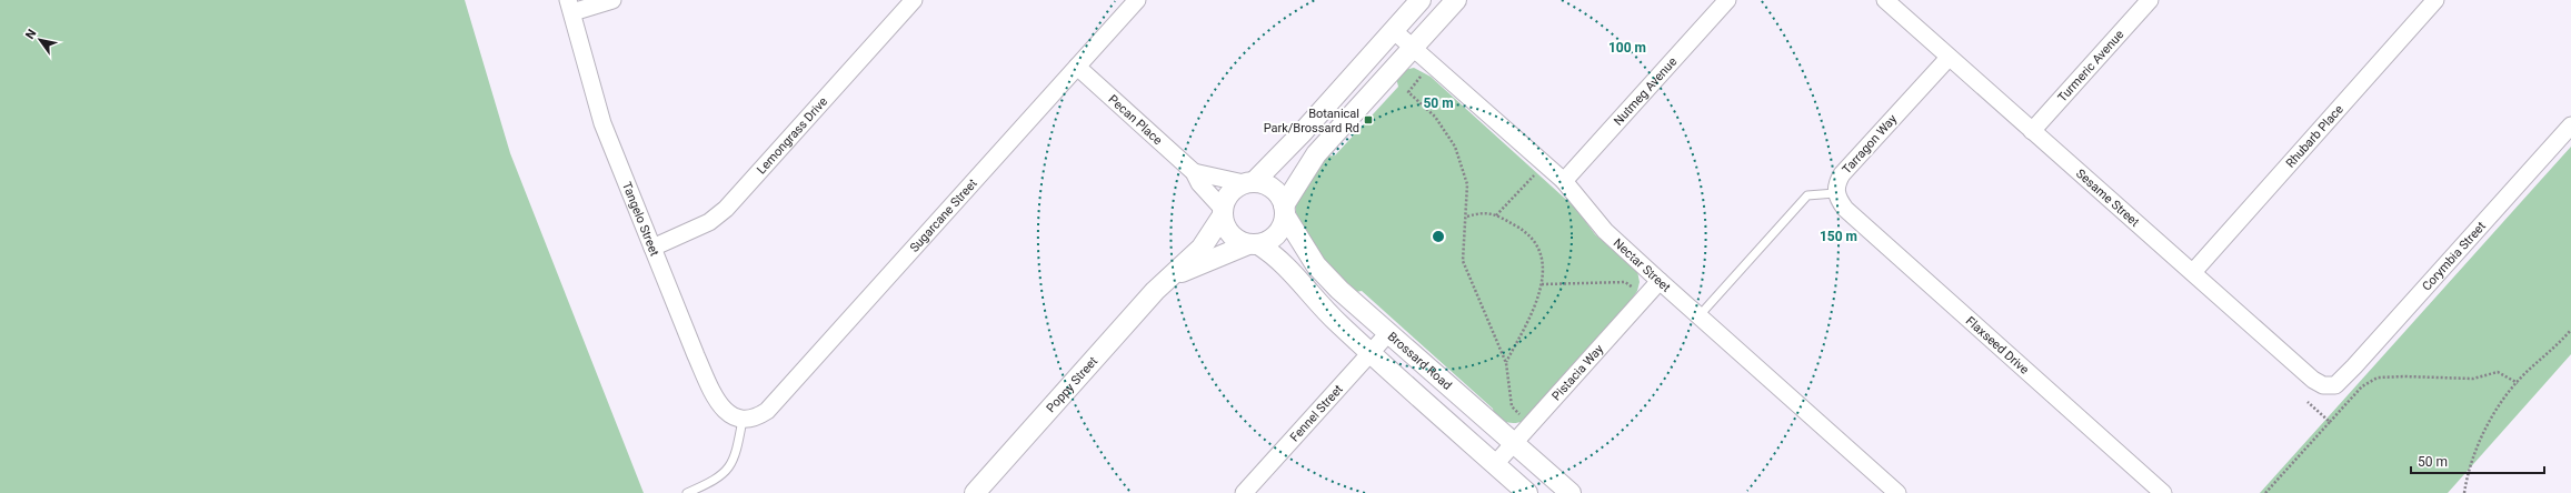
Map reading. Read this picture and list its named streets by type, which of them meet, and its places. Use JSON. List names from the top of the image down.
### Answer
{
  "streets": {
    "street": [
      "Turmeric Avenue",
      "Nutmeg Avenue",
      "Pecan Place",
      "Lemongrass Drive",
      "Rhubarb Place",
      "Tarragon Way",
      "Sesame Street",
      "Sugarcane Street",
      "Tangelo Street",
      "Corymbia Street",
      "Nectar Street",
      "Flaxseed Drive",
      "Brossard Road",
      "Pistacia Way",
      "Poppy Street",
      "Fennel Street"
    ]
  },
  "crossings": [
    ["Turmeric Avenue", "Sesame Street"],
    ["Nutmeg Avenue", "Nectar Street"],
    ["Pecan Place", "Sugarcane Street"],
    ["Pecan Place", "Brossard Road"],
    ["Pecan Place", "Poppy Street"],
    ["Lemongrass Drive", "Tangelo Street"],
    ["Rhubarb Place", "Sesame Street"],
    ["Tarragon Way", "Sesame Street"],
    ["Tarragon Way", "Flaxseed Drive"],
    ["Sesame Street", "Corymbia Street"],
    ["Sugarcane Street", "Tangelo Street"],
    ["Nectar Street", "Pistacia Way"],
    ["Brossard Road", "Pistacia Way"],
    ["Brossard Road", "Poppy Street"],
    ["Brossard Road", "Fennel Street"]
  ],
  "places": {
    "transit": ["Botanical Park/Brossard Rd"]
  },
  "scale_bar": "50 m",
  "north": "top left",
  "rings": ["100 m", "50 m", "150 m"]
}
